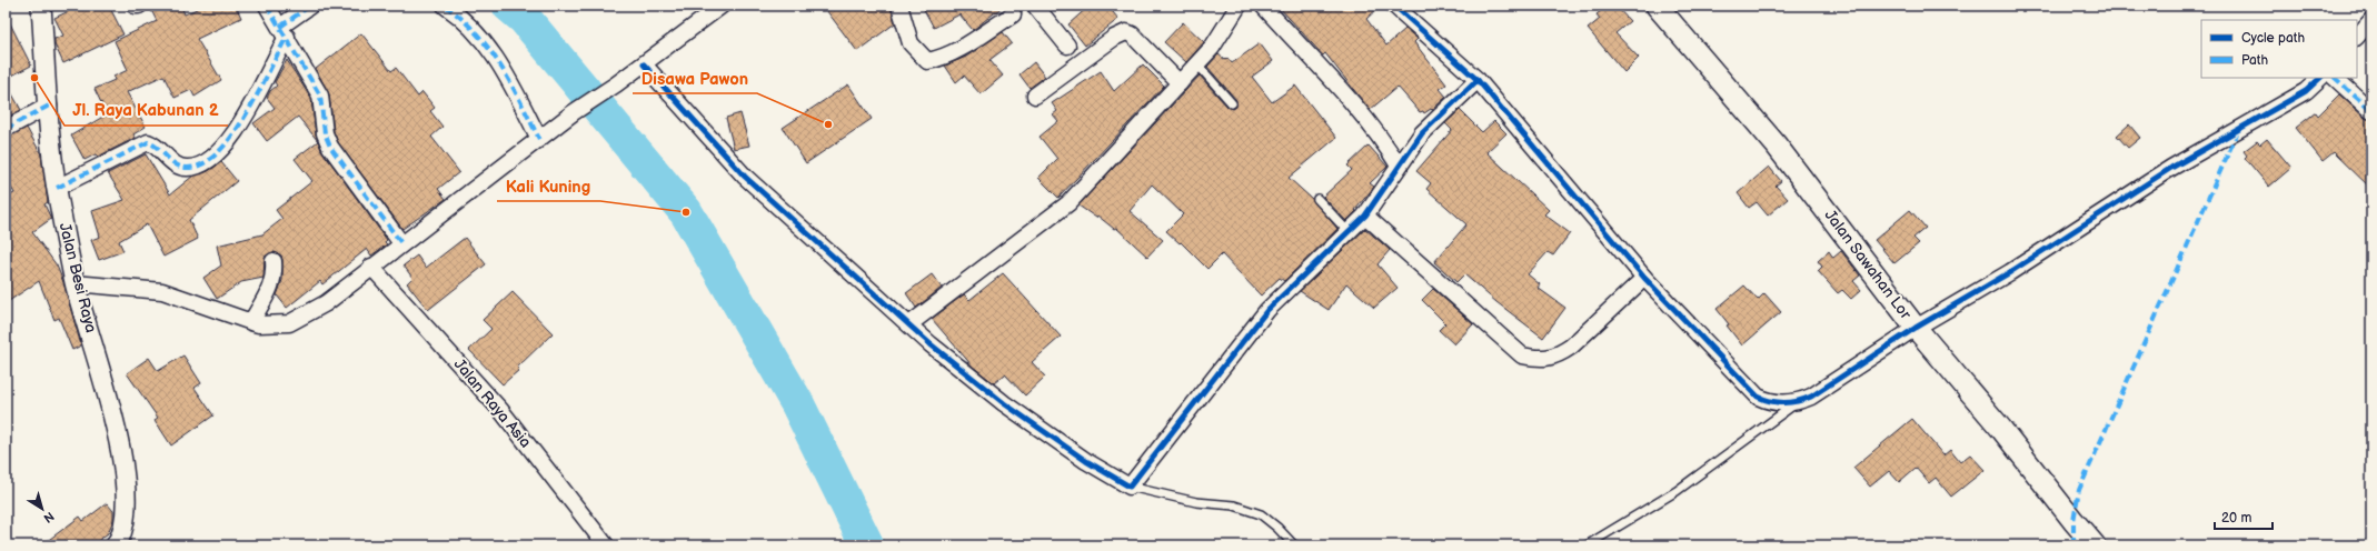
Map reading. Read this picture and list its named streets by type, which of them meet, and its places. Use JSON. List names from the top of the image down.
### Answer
{
  "streets": {
    "main road": ["Jalan Sawahan Lor"],
    "street": ["Jalan Besi Raya", "Jalan Raya Asia"]
  },
  "places": ["Jl. Raya Kabunan 2", "Disawa Pawon", "Kali Kuning"],
  "legend": ["Cycle path", "Path"],
  "scale_bar": "20 m",
  "north": "bottom right"
}
